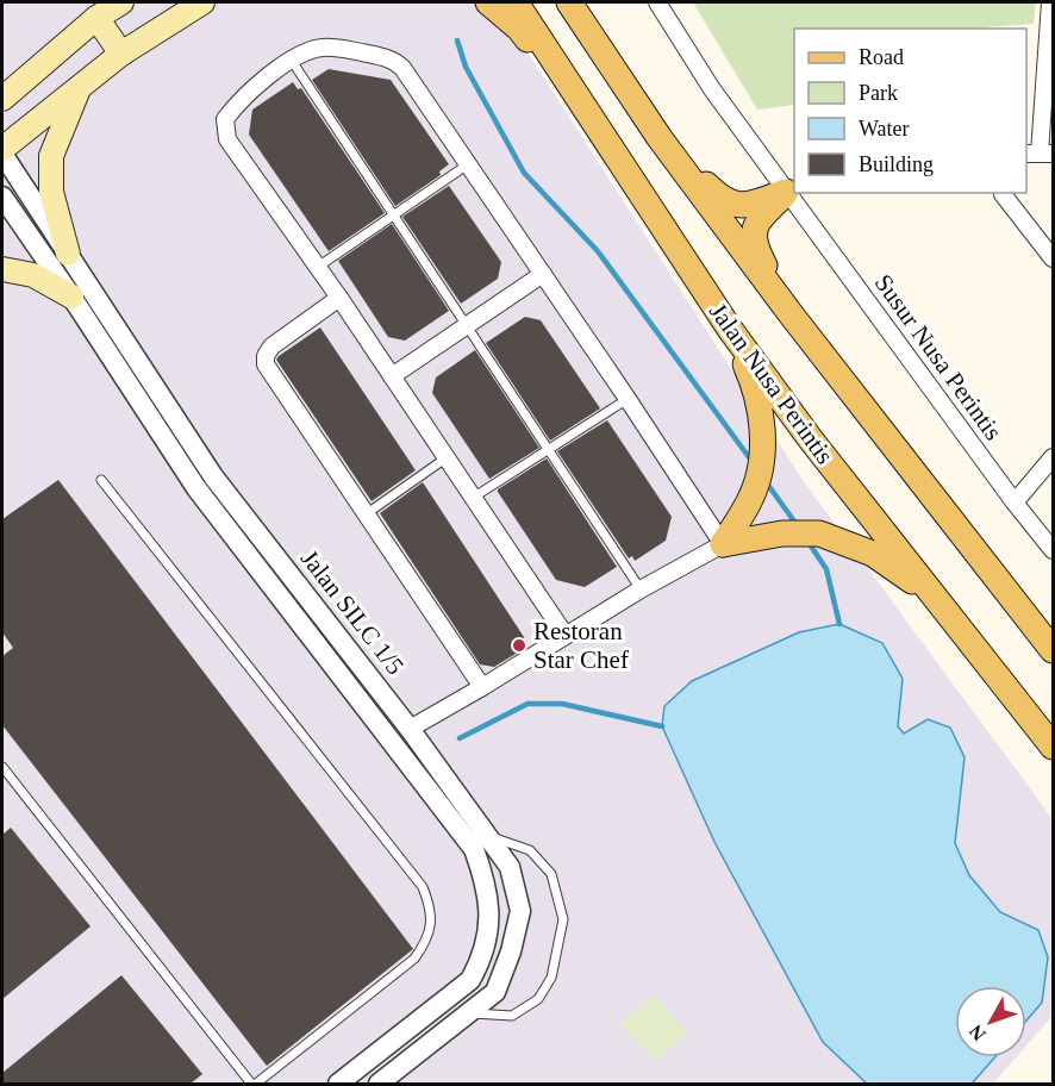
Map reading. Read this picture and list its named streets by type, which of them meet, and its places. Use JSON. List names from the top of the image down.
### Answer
{
  "streets": {
    "main road": ["Jalan Nusa Perintis"],
    "street": ["Susur Nusa Perintis", "Jalan SILC 1/5"]
  },
  "places": ["Restoran Star Chef"],
  "legend": [
    "Road",
    "Park",
    "Water",
    "Building"
  ],
  "north": "bottom left"
}
